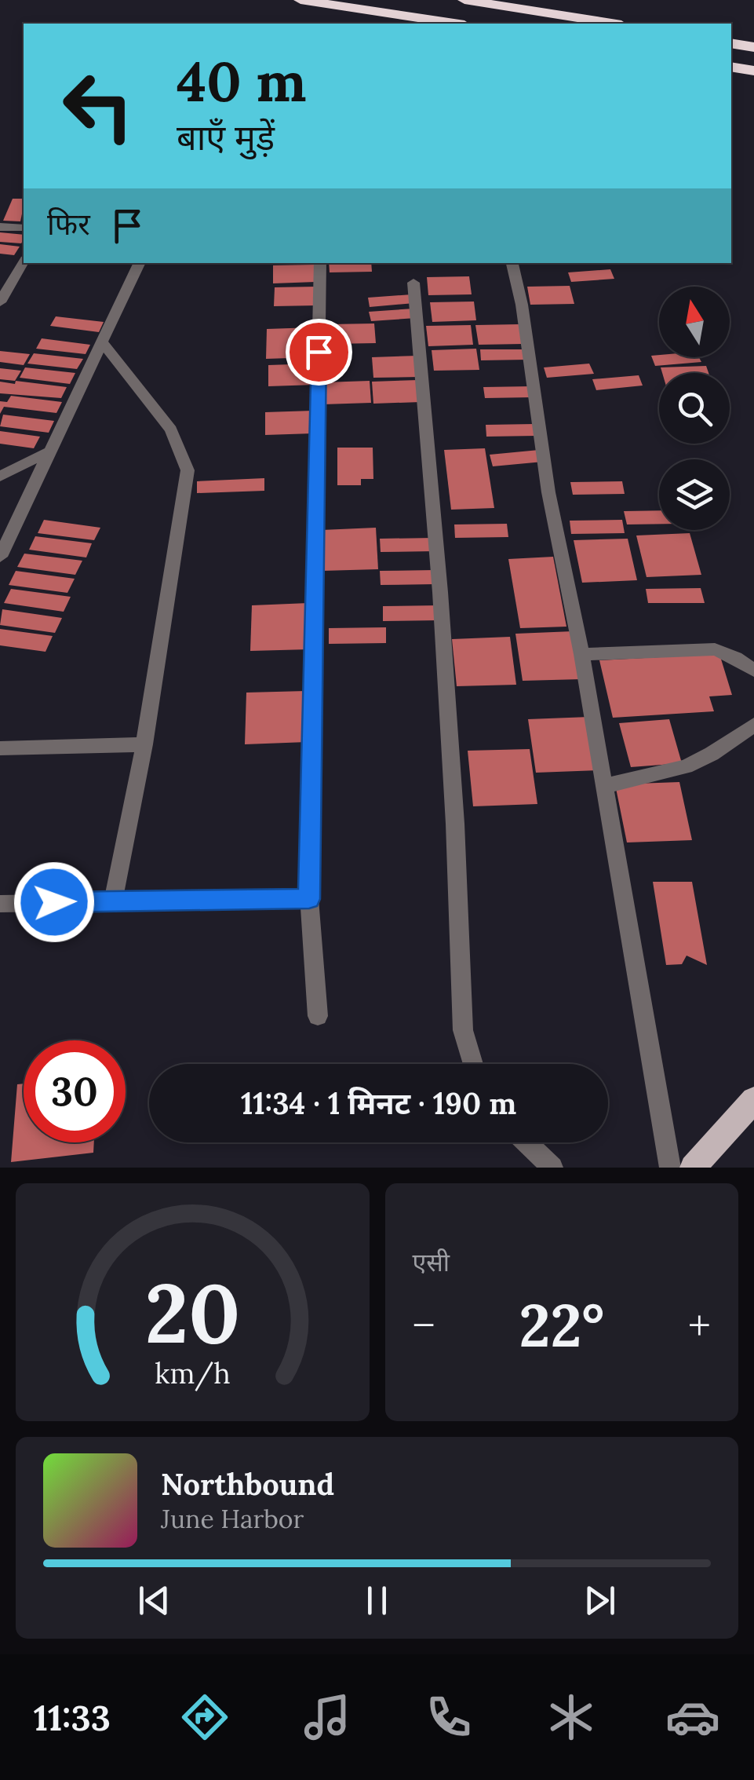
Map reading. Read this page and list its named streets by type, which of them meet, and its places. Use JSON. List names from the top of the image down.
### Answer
{
  "north": "top",
  "page": {
    "turn": ["40 m", "बाएँ मुड़ें"],
    "then": "फिर",
    "limit": "30",
    "trip": "11:34 · 1 मिनट · 190 m",
    "tile": "एसी",
    "heat": ["−", "22°", "+"],
    "song": ["Northbound", "June Harbor"],
    "tabs": "11:33",
    "gauge": ["20", "km/h"]
  }
}
